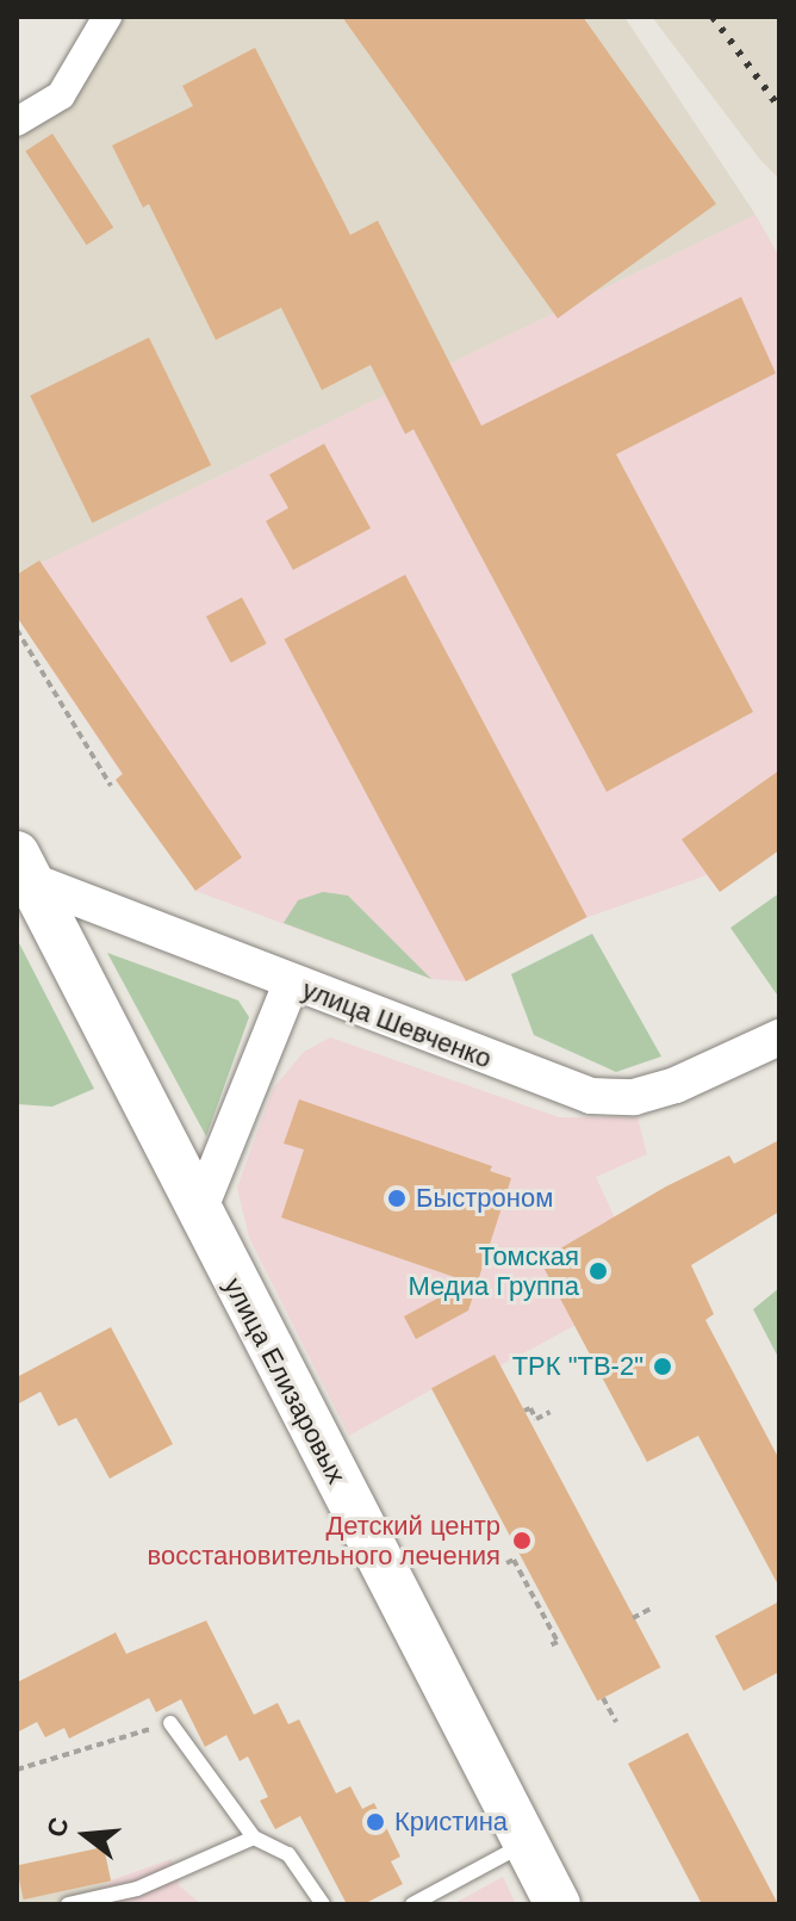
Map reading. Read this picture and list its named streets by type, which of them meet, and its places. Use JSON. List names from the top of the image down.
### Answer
{
  "streets": {
    "main road": ["улица Елизаровых"],
    "street": ["улица Шевченко"]
  },
  "crossings": [
    ["улица Шевченко", "улица Елизаровых"]
  ],
  "places": [
    "Быстроном",
    "Томская Медиа Группа",
    "ТРК \"ТВ-2\"",
    "Детский центр восстановительного лечения",
    "Кристина"
  ],
  "north": "left"
}
